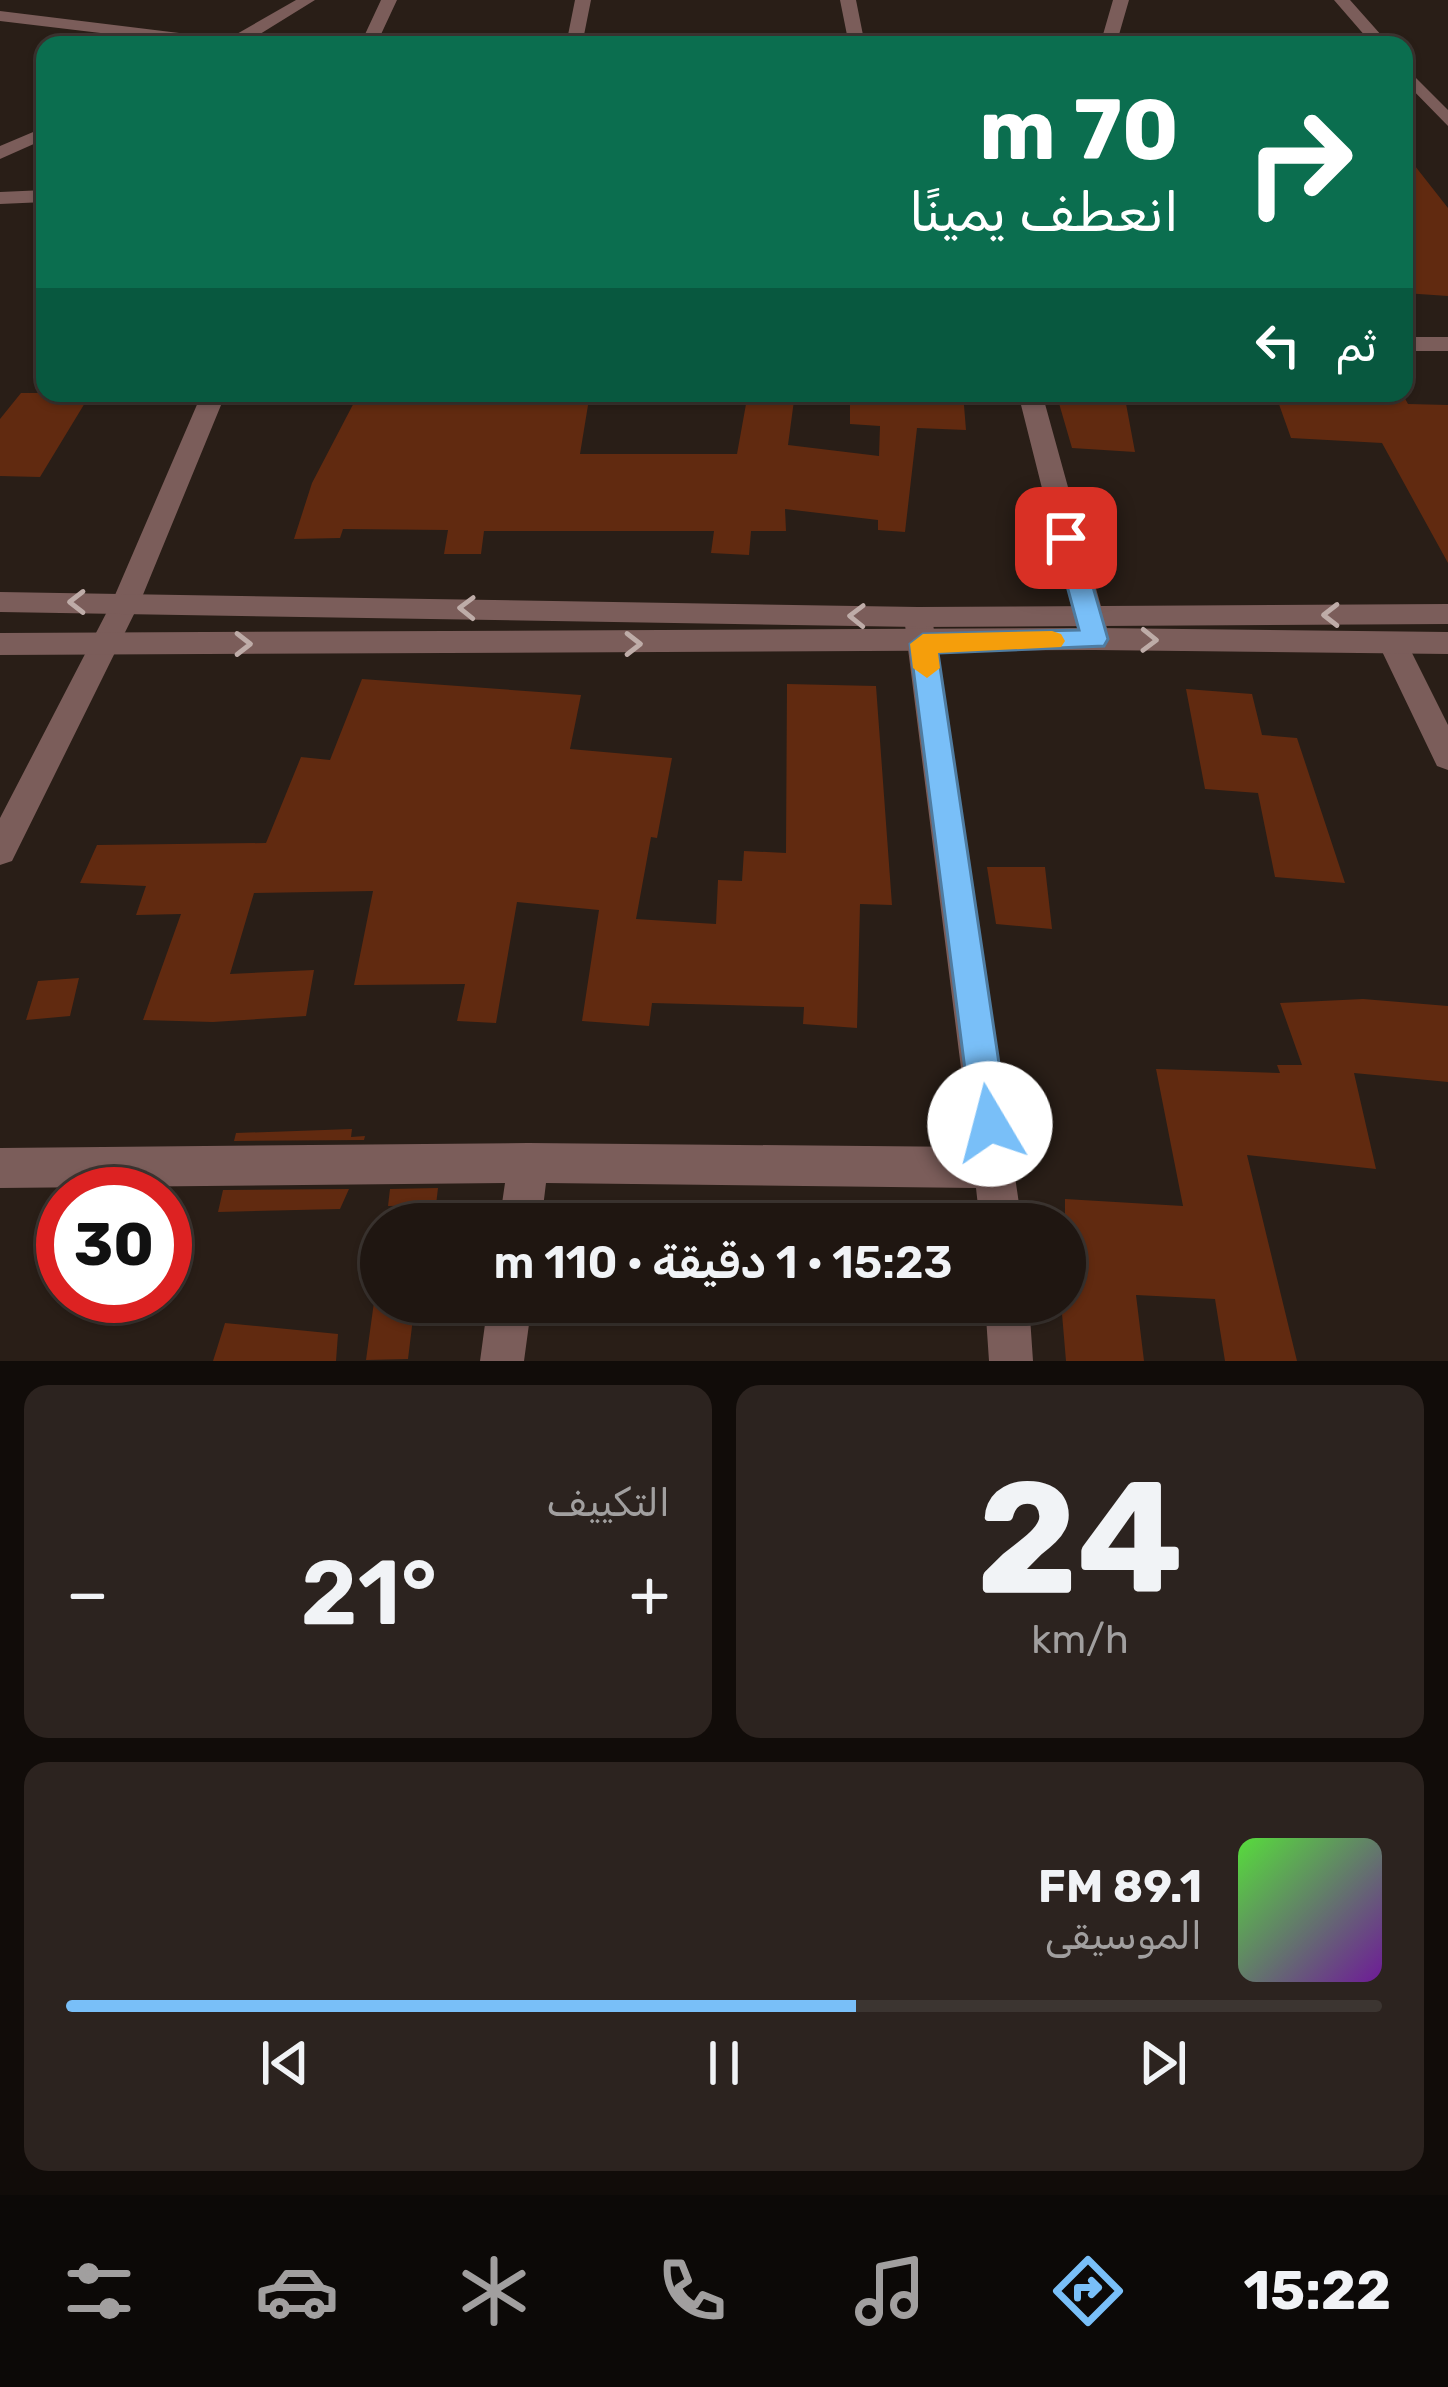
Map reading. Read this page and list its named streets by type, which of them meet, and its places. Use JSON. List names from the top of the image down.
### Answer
{
  "page": {
    "turn": ["70 m", "انعطف يمينًا"],
    "then": "ثم",
    "limit": "30",
    "trip": "15:23 · 1 دقيقة · 110 m",
    "tile": [
      ["24", "km/h"],
      "التكييف"
    ],
    "heat": ["−", "21°", "+"],
    "song": ["89.1 FM", "الموسيقى"],
    "tabs": "15:22"
  }
}
